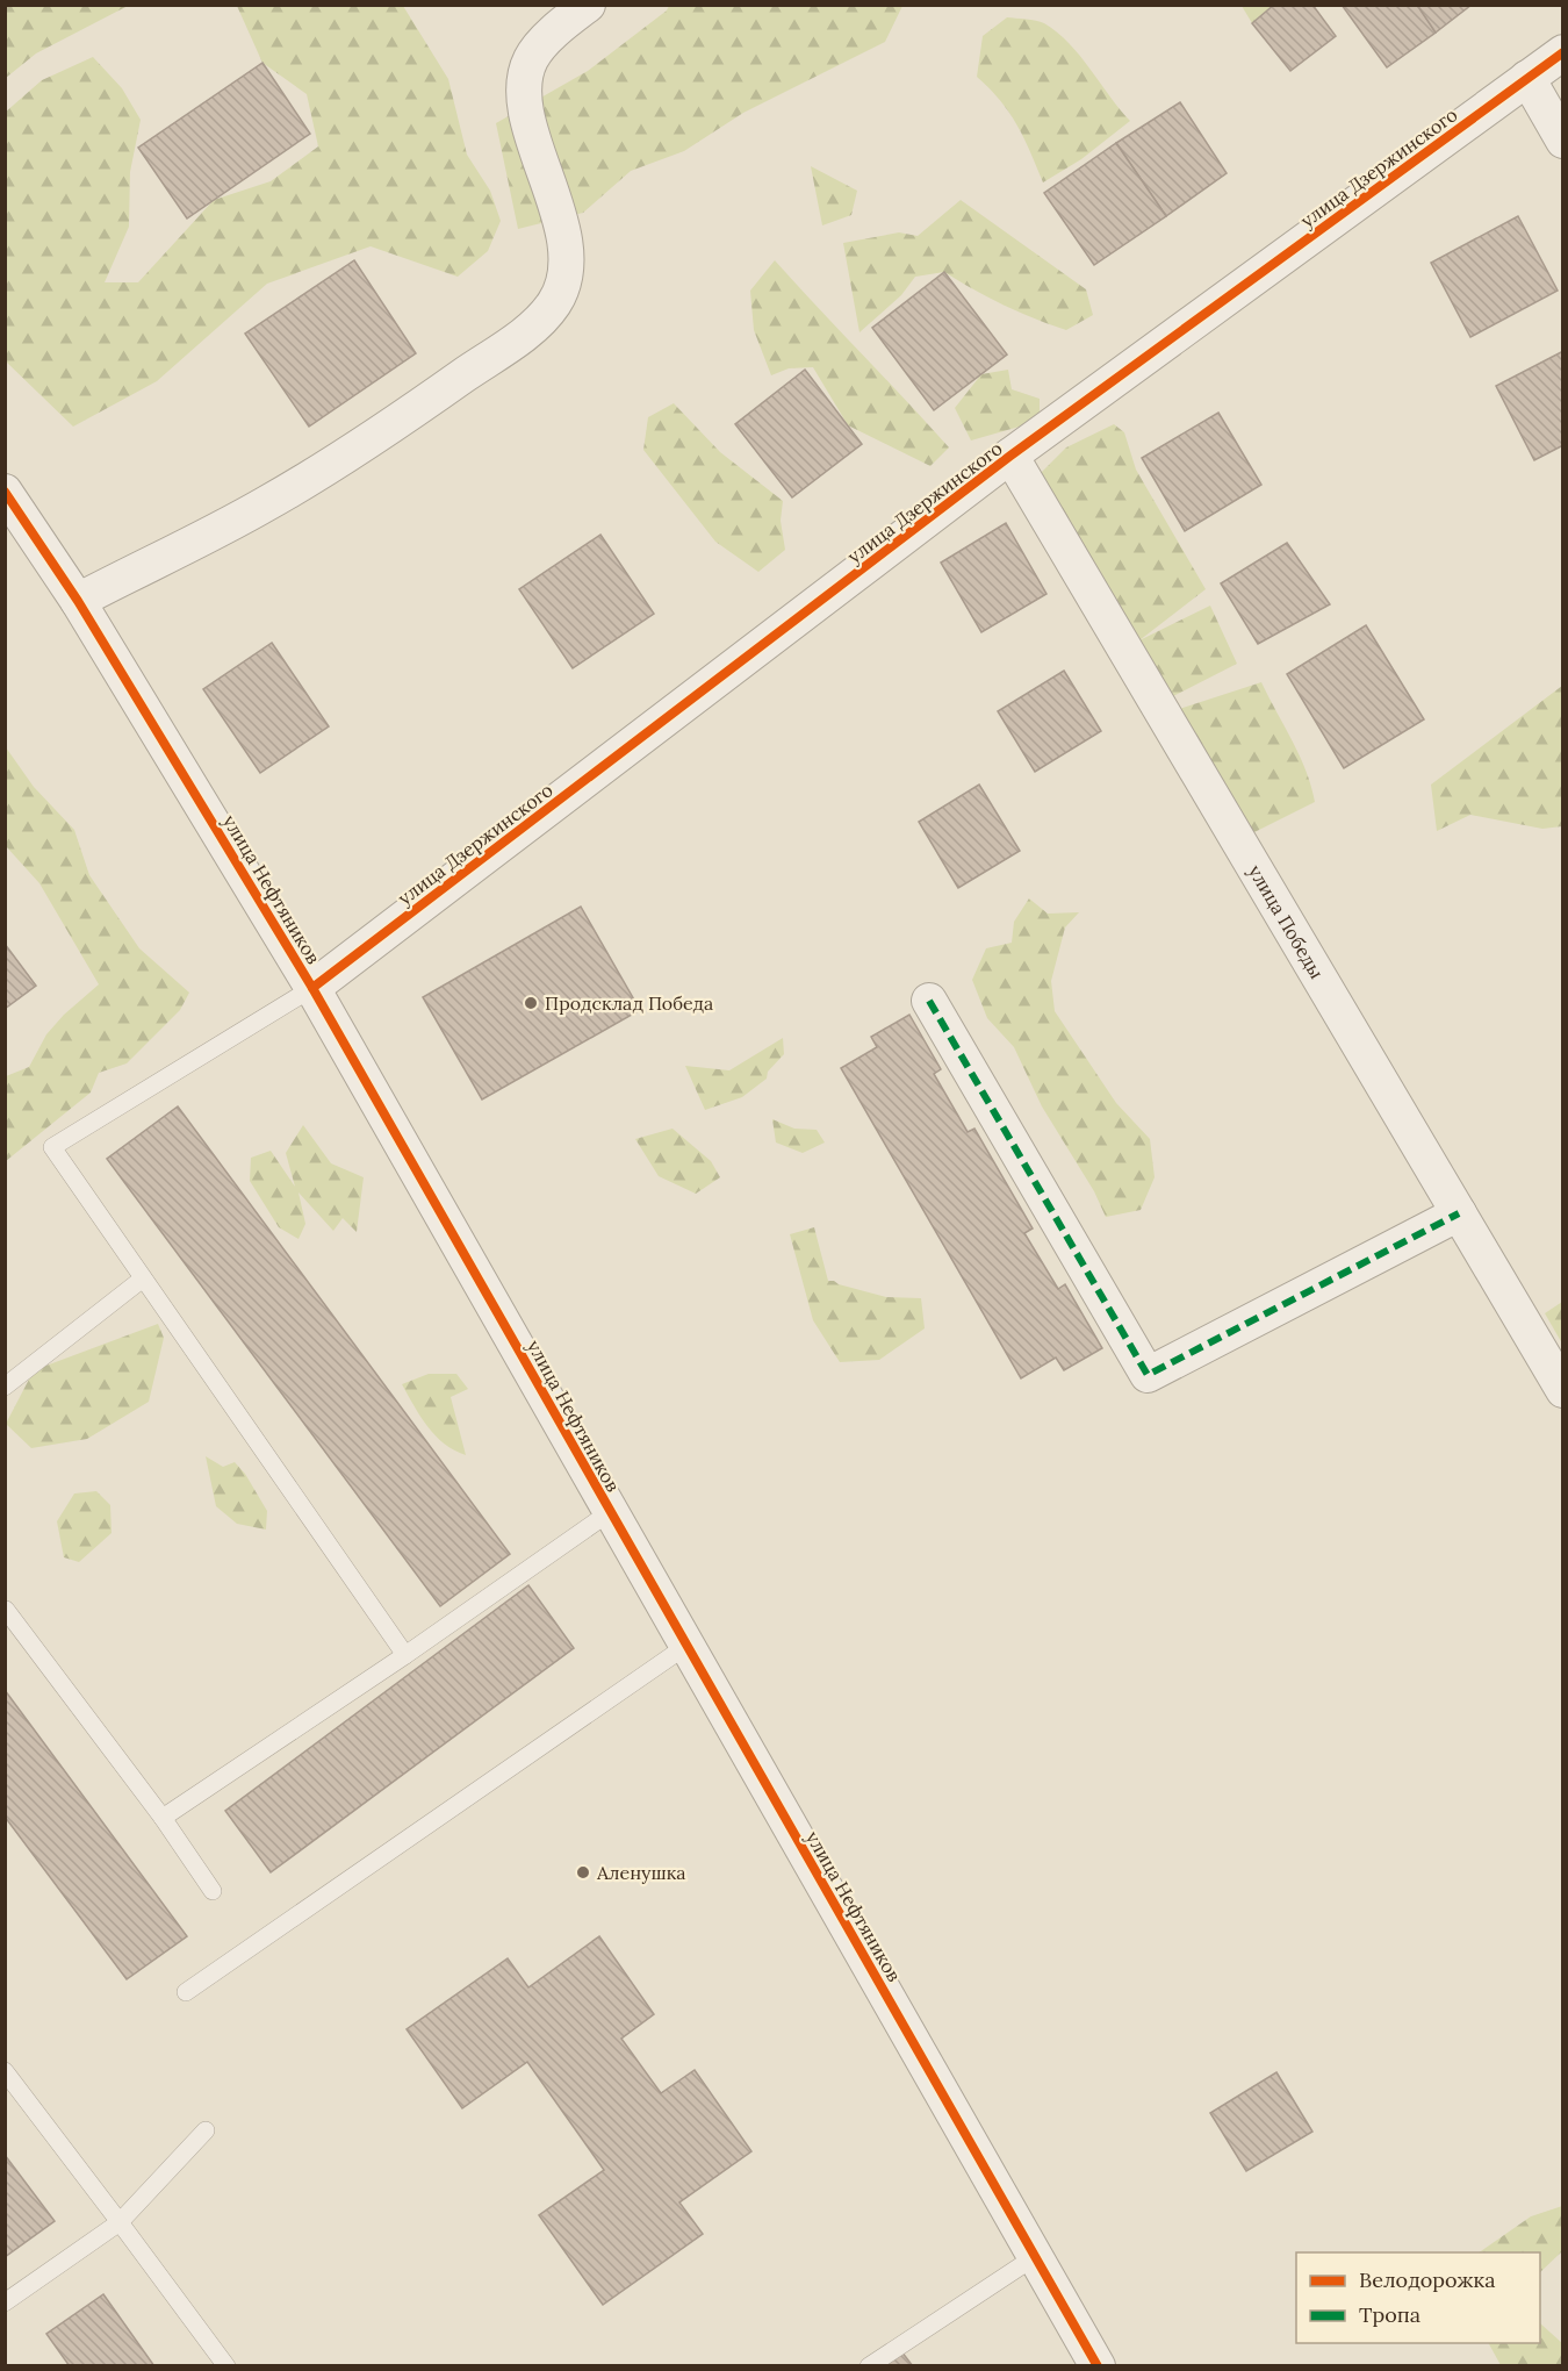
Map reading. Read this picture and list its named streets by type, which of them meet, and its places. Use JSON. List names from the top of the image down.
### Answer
{
  "streets": {
    "street": ["улица Дзержинского", "улица Нефтяников", "улица Победы"]
  },
  "crossings": [
    ["улица Дзержинского", "улица Нефтяников"],
    ["улица Дзержинского", "улица Победы"]
  ],
  "places": ["Продсклад Победа", "Аленушка"],
  "legend": ["Велодорожка", "Тропа"]
}
